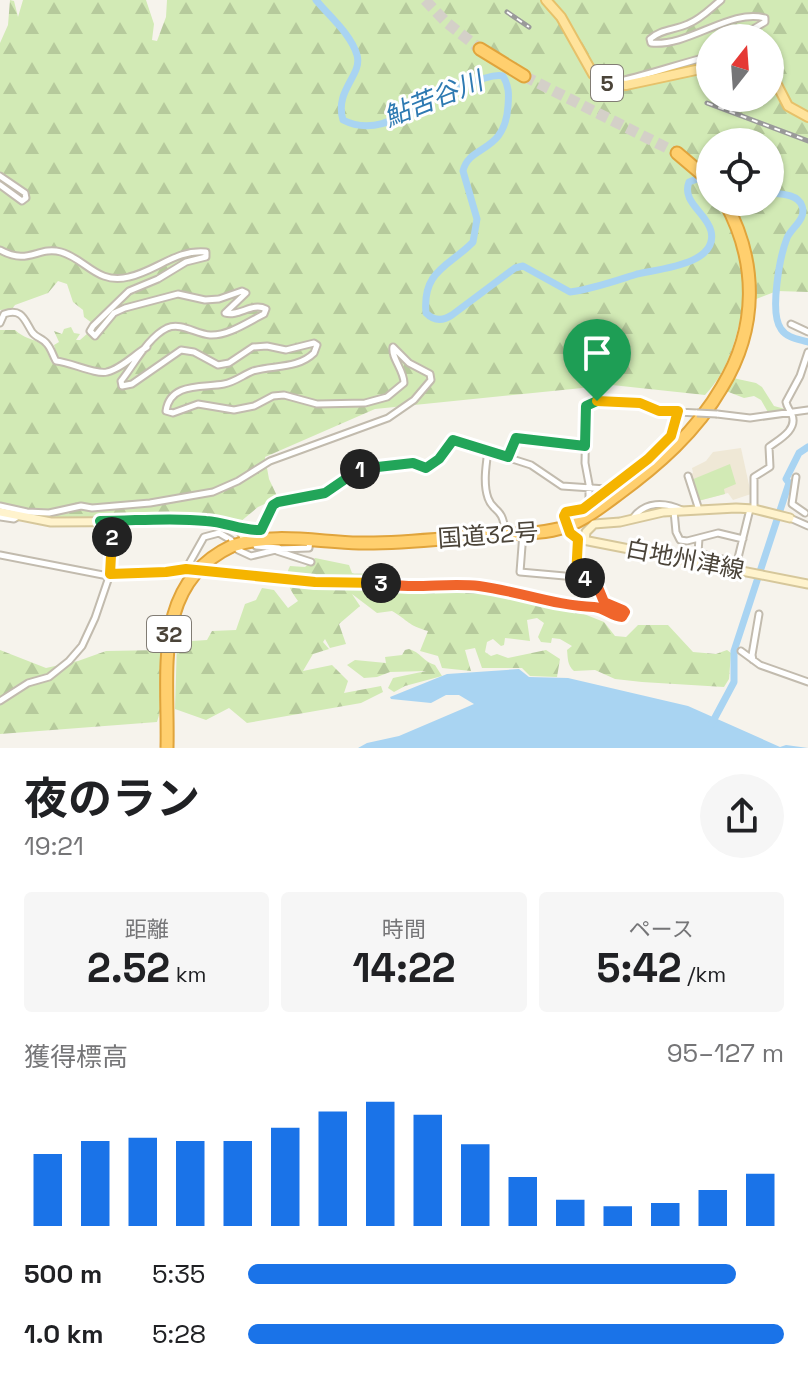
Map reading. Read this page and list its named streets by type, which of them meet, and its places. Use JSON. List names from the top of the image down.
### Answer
{
  "streets": {
    "highway": ["国道32号", "32"],
    "main road": ["5", "白地州津線"]
  },
  "crossings": [
    ["国道32号", "32"]
  ],
  "water": ["鮎苦谷川"],
  "north": "top",
  "page": {
    "pins": [
      "1",
      "2",
      "4",
      "3"
    ],
    "heading": ["夜のラン", "19:21"],
    "stats": [
      ["距離", "2.52 km"],
      ["時間", "14:22"],
      ["ペース", "5:42 /km"]
    ],
    "chart": ["獲得標高", "95–127 m"],
    "list": [
      {
        "name": "500 m",
        "note": "5:35"
      },
      {
        "name": "1.0 km",
        "note": "5:28"
      }
    ]
  }
}
